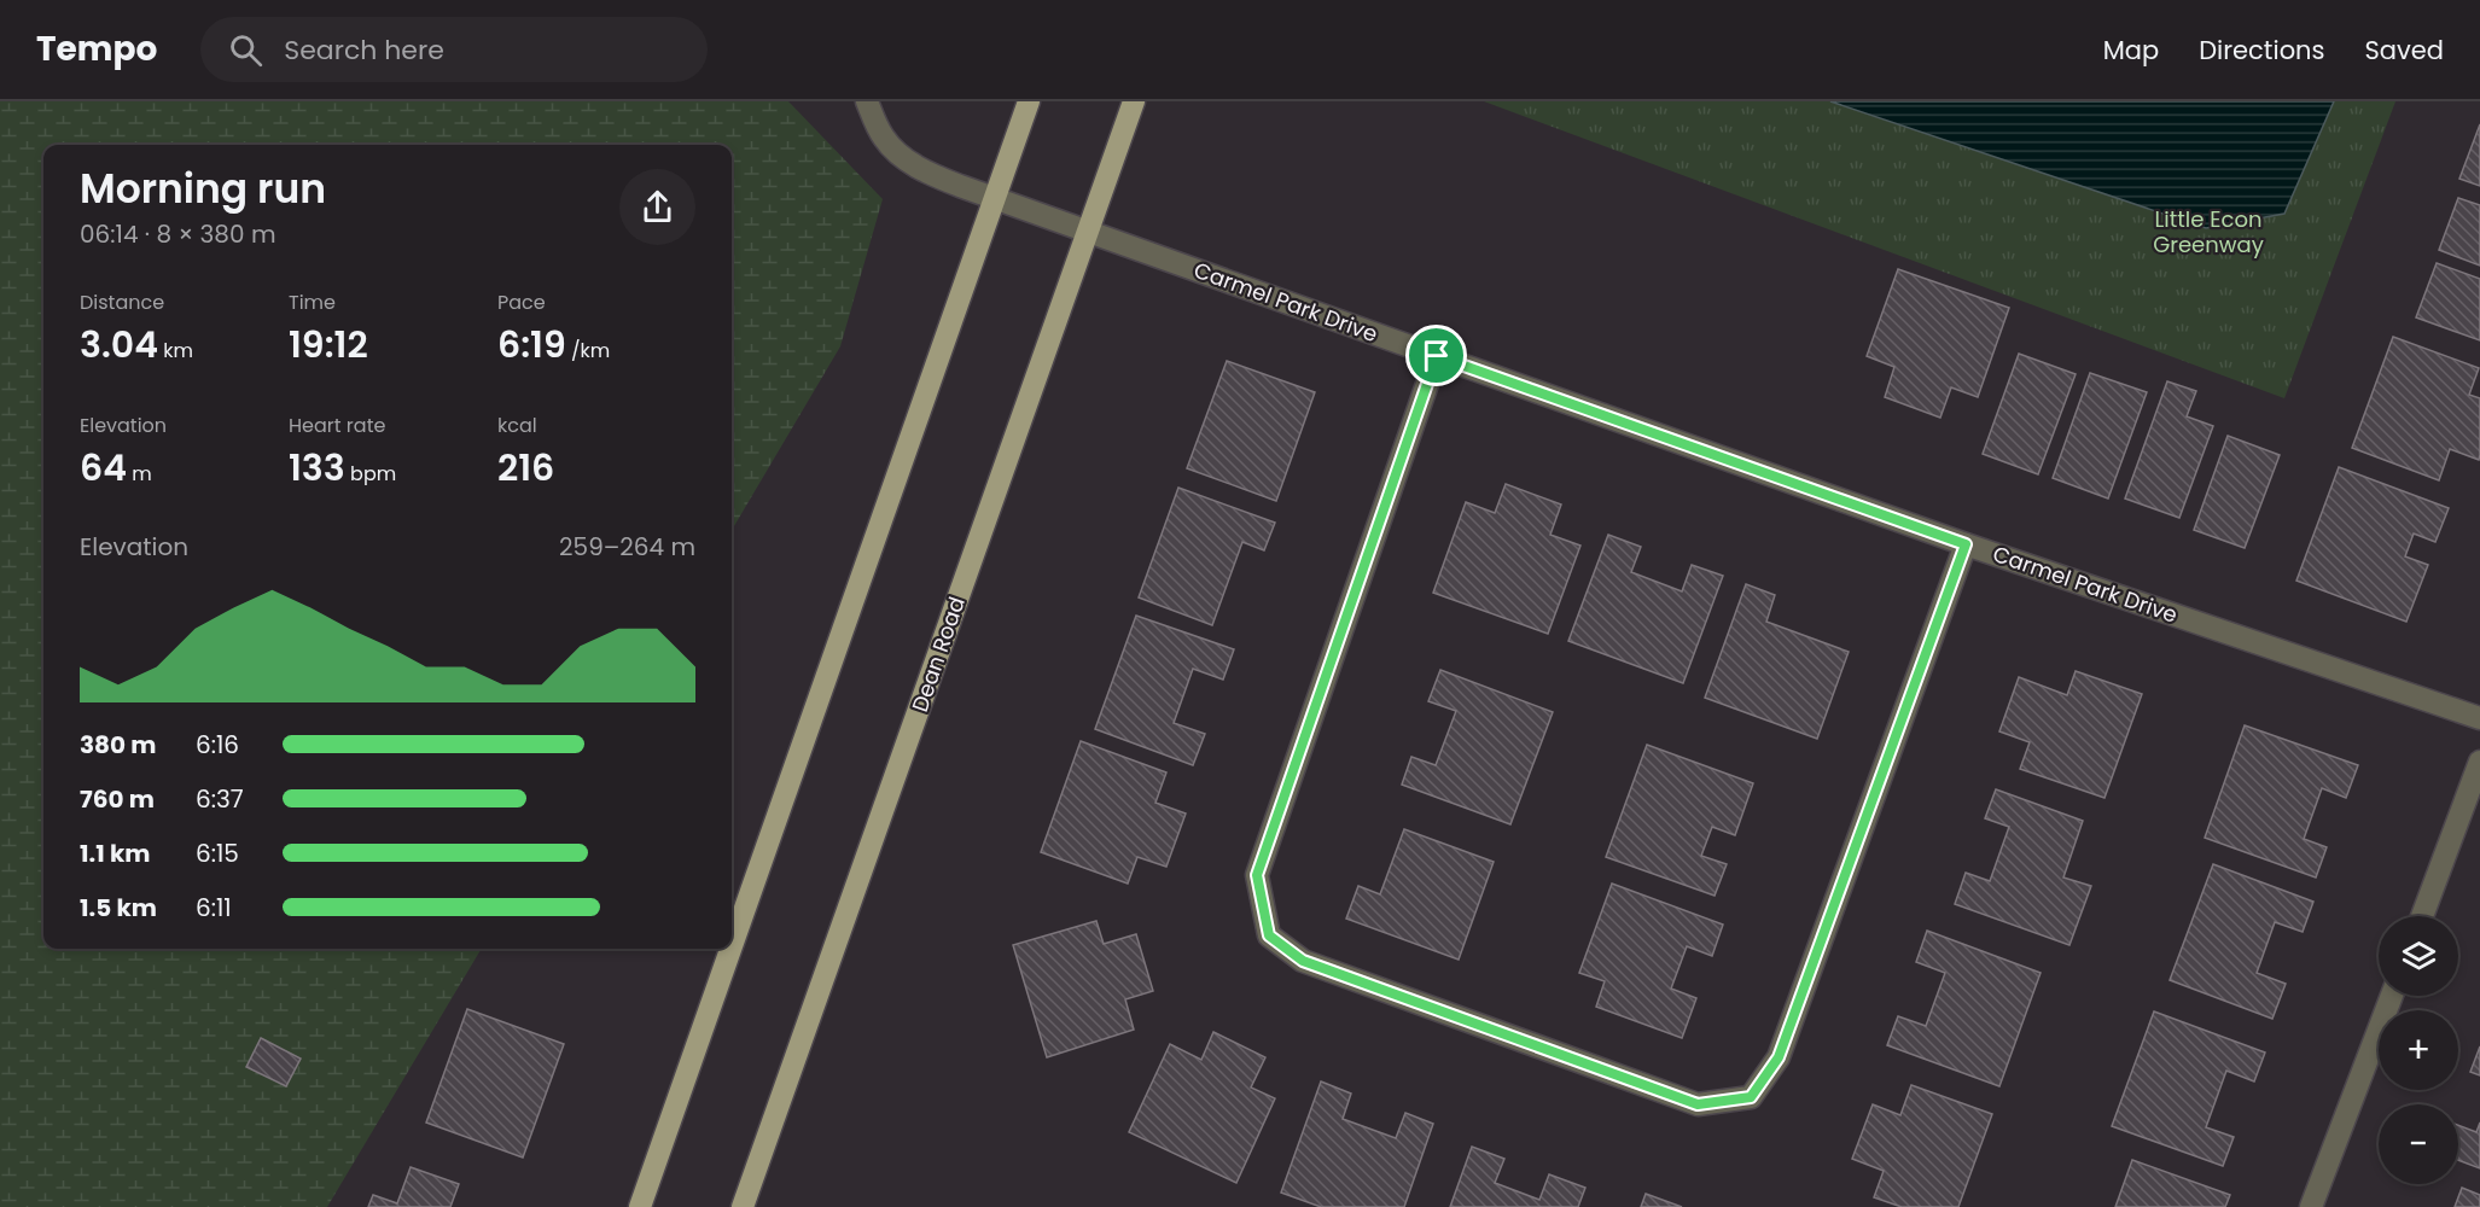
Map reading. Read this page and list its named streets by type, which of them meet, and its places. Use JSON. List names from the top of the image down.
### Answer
{
  "streets": {
    "main road": ["Dean Road"],
    "street": ["Carmel Park Drive"]
  },
  "crossings": [
    ["Carmel Park Drive", "Dean Road"]
  ],
  "parks": ["Little Econ Greenway"],
  "page": {
    "header": "Tempo",
    "search": "Search here",
    "nav": ["Map", "Directions", "Saved"],
    "heading": ["Morning run", "06:14 · 8 × 380 m"],
    "stats": [
      ["Distance", "3.04 km"],
      ["Time", "19:12"],
      ["Pace", "6:19 /km"],
      ["Elevation", "64 m"],
      ["Heart rate", "133 bpm"],
      ["kcal", "216"]
    ],
    "chart": ["Elevation", "259–264 m"],
    "list": [
      {
        "name": "380 m",
        "note": "6:16"
      },
      {
        "name": "760 m",
        "note": "6:37"
      },
      {
        "name": "1.1 km",
        "note": "6:15"
      },
      {
        "name": "1.5 km",
        "note": "6:11"
      }
    ],
    "map_buttons": ["+", "−"]
  }
}
